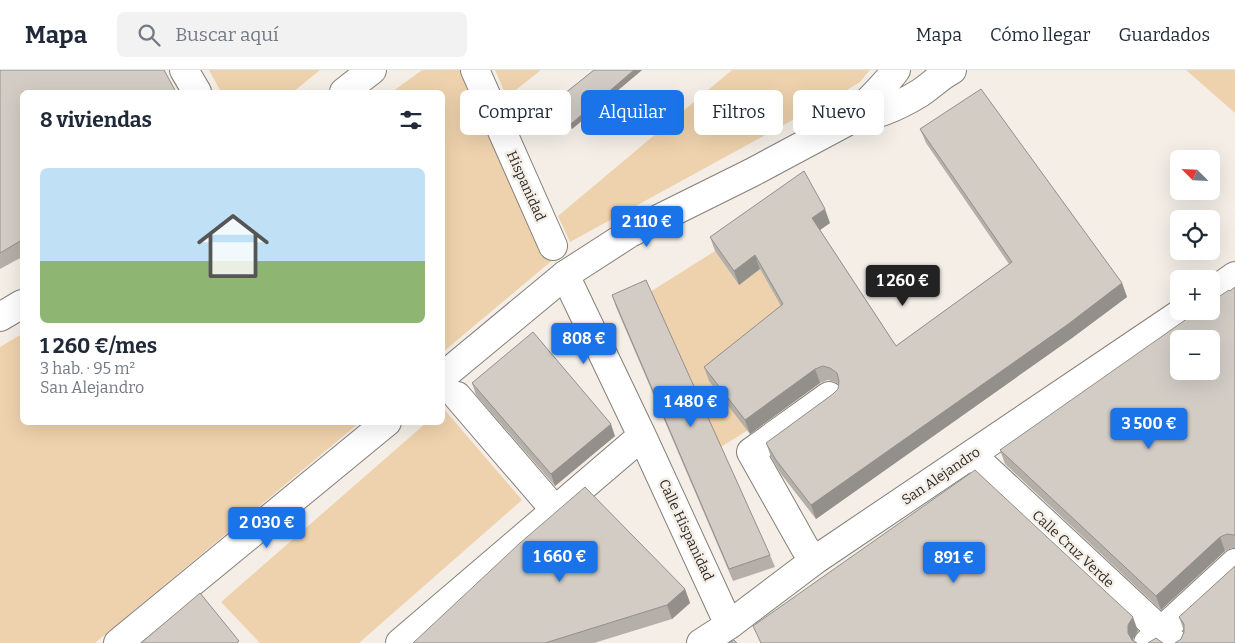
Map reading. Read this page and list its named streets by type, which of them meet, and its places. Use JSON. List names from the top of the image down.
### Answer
{
  "streets": {
    "street": [
      "Hispanidad",
      "San Alejandro",
      "Calle Hispanidad",
      "Calle Cruz Verde"
    ]
  },
  "crossings": [
    ["San Alejandro", "Calle Hispanidad"],
    ["San Alejandro", "Calle Cruz Verde"]
  ],
  "north": "top left",
  "page": {
    "header": "Mapa",
    "search": "Buscar aquí",
    "nav": ["Mapa", "Cómo llegar", "Guardados"],
    "chip": [
      "Comprar",
      "Alquilar",
      "Filtros",
      "Nuevo"
    ],
    "heading": "8 viviendas",
    "map_buttons": ["+", "−"],
    "list": [
      {
        "name": "1 260 €/mes",
        "note": "3 hab. · 95 m² · San Alejandro"
      }
    ],
    "price": [
      "2 110 €",
      "1 260 €",
      "808 €",
      "1 480 €",
      "3 500 €",
      "2 030 €",
      "1 660 €",
      "891 €"
    ]
  }
}
